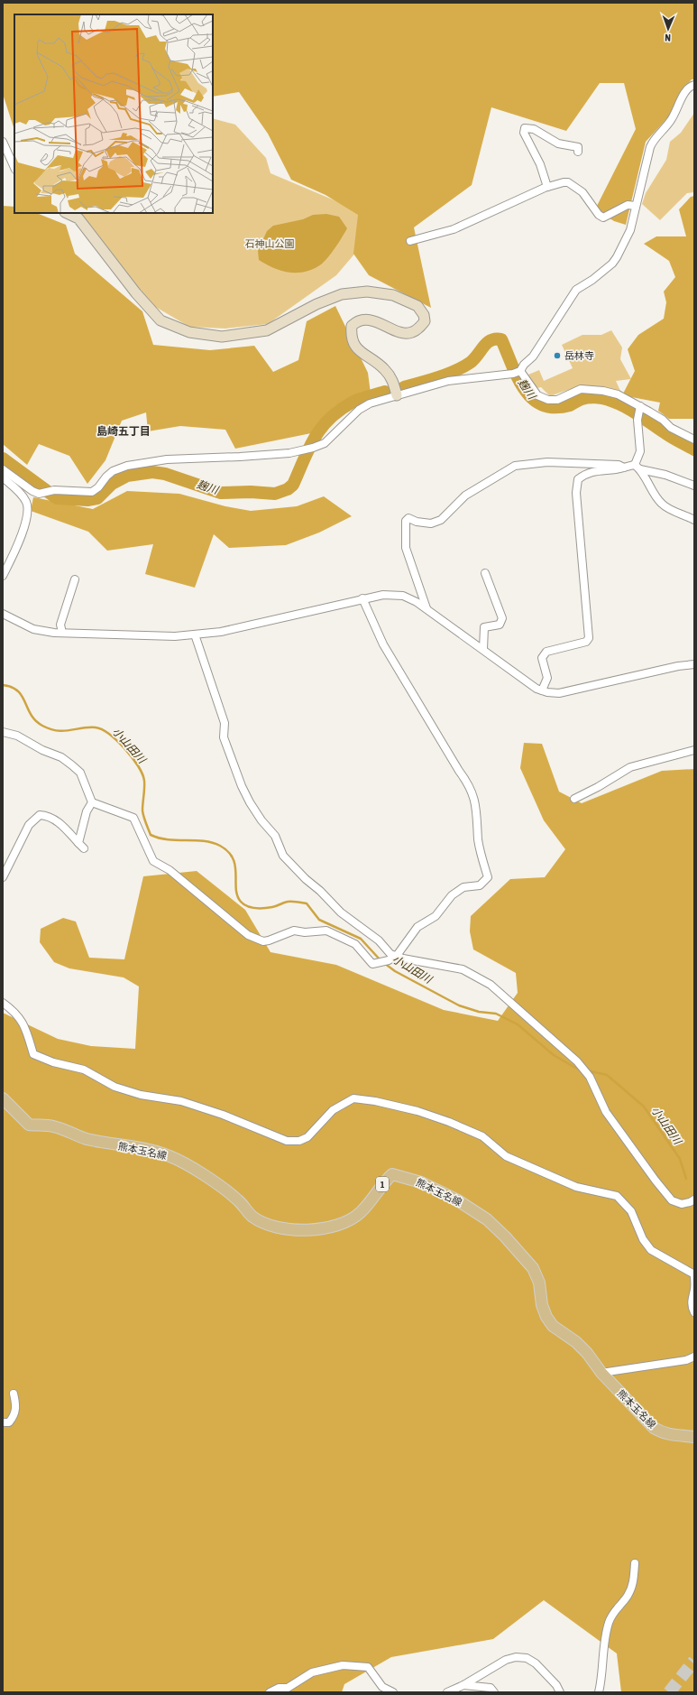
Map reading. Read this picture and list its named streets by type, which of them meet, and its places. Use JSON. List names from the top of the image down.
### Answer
{
  "streets": {
    "main road": ["熊本玉名線", "1"]
  },
  "districts": ["島崎五丁目"],
  "water": ["麹川", "小山田川"],
  "parks": ["石神山公園"],
  "places": ["岳林寺"],
  "north": "bottom"
}
